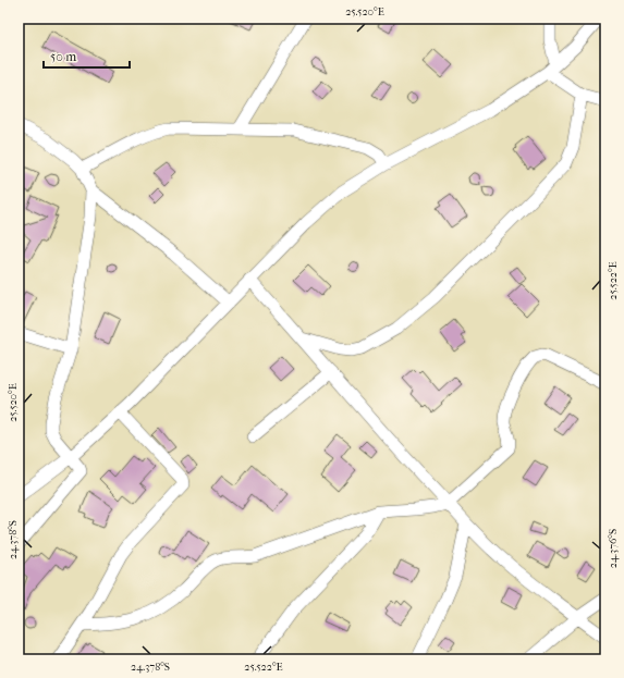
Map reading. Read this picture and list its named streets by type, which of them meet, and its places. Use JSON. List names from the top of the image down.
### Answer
{
  "scale_bar": "50 m",
  "coordinates": [
    "25.520°E",
    "25.522°E",
    "24.378°S",
    "24.376°S"
  ]
}
